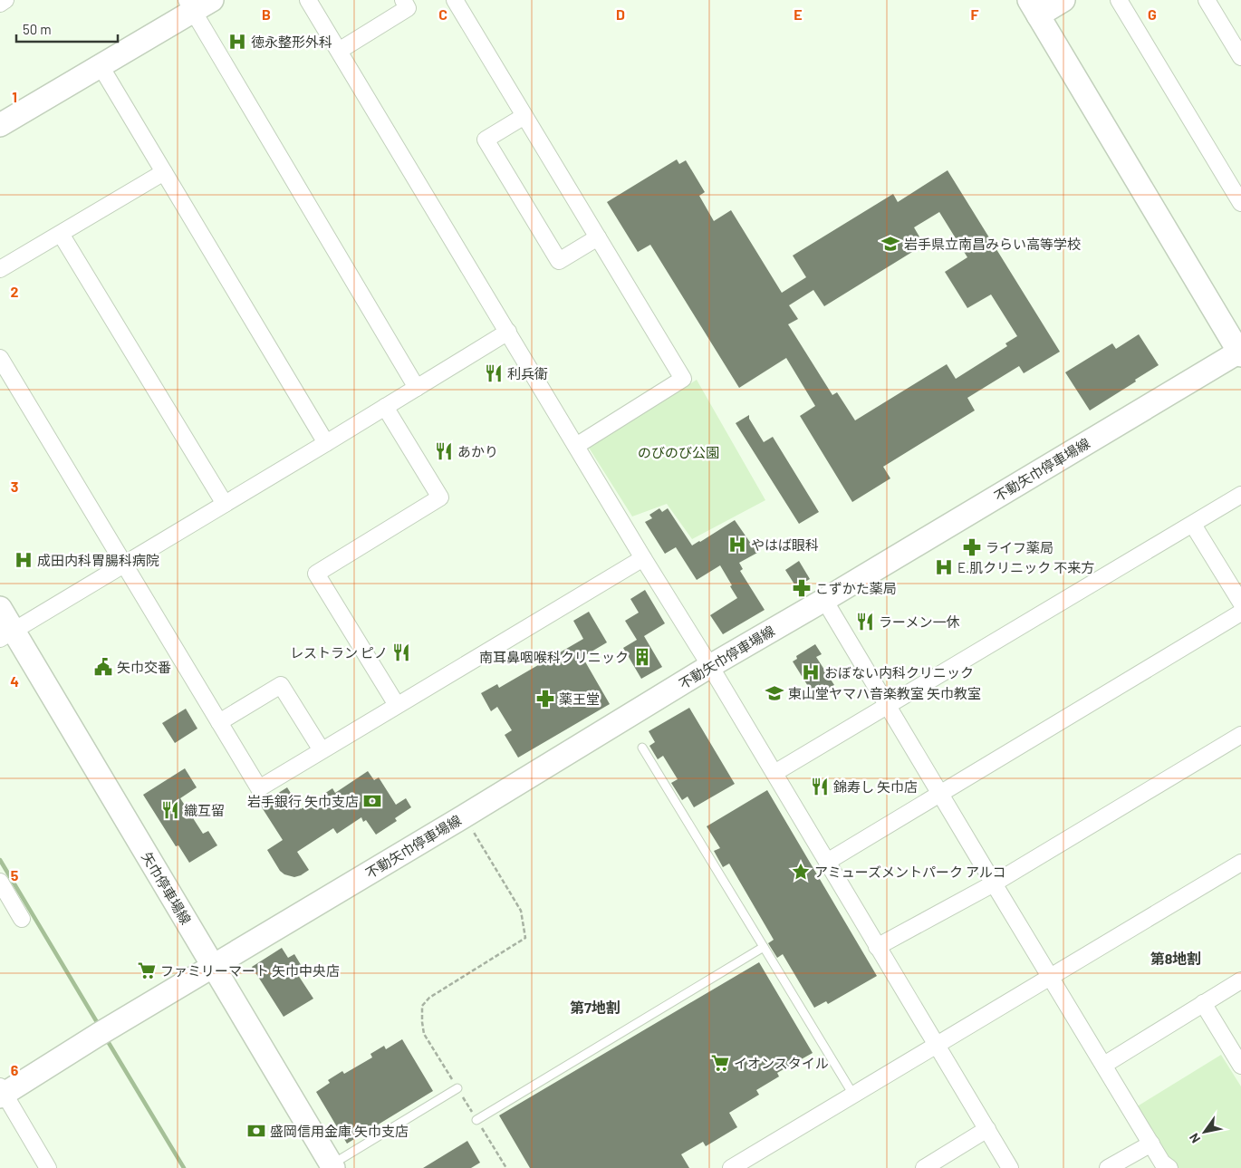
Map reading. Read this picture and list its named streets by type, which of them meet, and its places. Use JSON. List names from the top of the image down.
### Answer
{
  "streets": {
    "main road": ["不動矢巾停車場線", "矢巾停車場線"]
  },
  "crossings": [
    ["不動矢巾停車場線", "矢巾停車場線"]
  ],
  "districts": ["第8地割", "第7地割"],
  "parks": ["のびのび公園"],
  "places": {
    "hospital": [
      "徳永整形外科",
      "やはば眼科",
      "成田内科胃腸科病院",
      "E.肌クリニック 不来方",
      "おぼない内科クリニック"
    ],
    "school or university": ["岩手県立南昌みらい高等学校", "東山堂ヤマハ音楽教室 矢巾教室"],
    "restaurant": [
      "利兵衛",
      "あかり",
      "ラーメン一休",
      "レストラン ピノ",
      "錦寿し 矢巾店",
      "織互留"
    ],
    "pharmacy": ["ライフ薬局", "こずかた薬局", "薬王堂"],
    "building": ["南耳鼻咽喉科クリニック"],
    "public building": ["矢巾交番"],
    "bank": ["岩手銀行 矢巾支店", "盛岡信用金庫 矢巾支店"],
    "place": ["アミューズメントパーク アルコ"],
    "supermarket": ["ファミリーマート 矢巾中央店", "イオンスタイル"]
  },
  "scale_bar": "50 m",
  "north": "bottom left",
  "grid": {
    "columns": [
      "B",
      "C",
      "D",
      "E",
      "F",
      "G"
    ],
    "rows": [
      "1",
      "2",
      "3",
      "4",
      "5",
      "6"
    ]
  }
}
